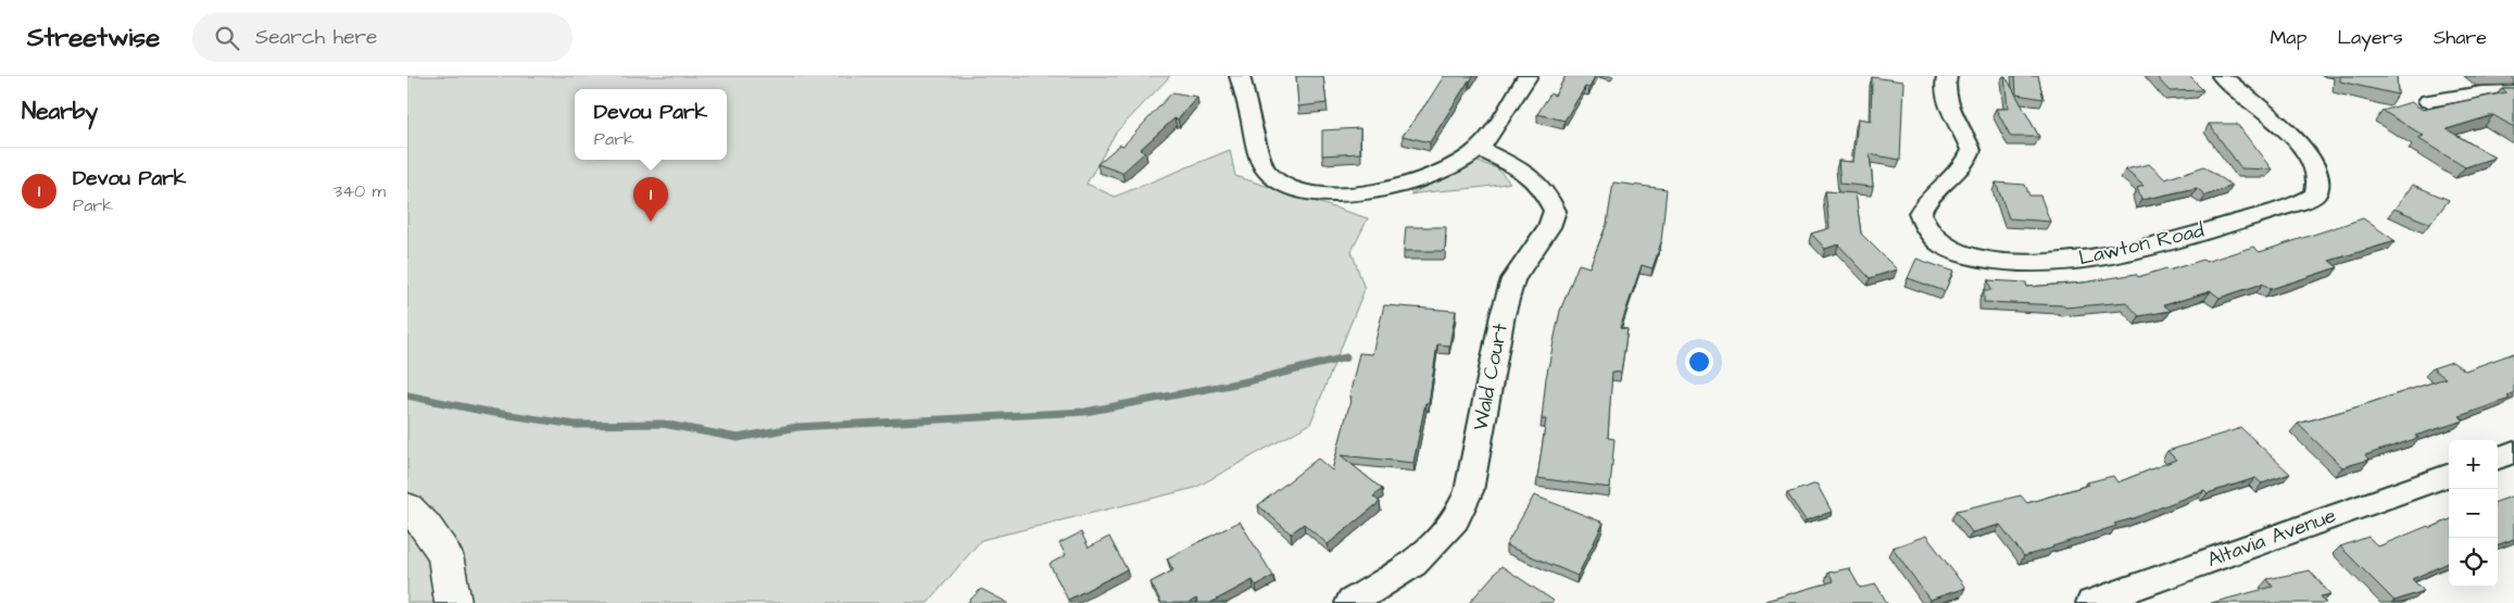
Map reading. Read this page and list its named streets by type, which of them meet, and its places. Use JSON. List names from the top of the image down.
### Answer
{
  "streets": {
    "street": ["Lawton Road", "Wald Court", "Altavia Avenue"]
  },
  "page": {
    "header": "Streetwise",
    "search": "Search here",
    "nav": ["Map", "Layers", "Share"],
    "heading": "Nearby",
    "popup": ["Devou Park", "Park"],
    "list": [
      {
        "mark": "1",
        "name": "Devou Park",
        "note": "Park",
        "value": "340 m"
      }
    ],
    "pins": "1",
    "map_buttons": ["+", "−"]
  }
}
